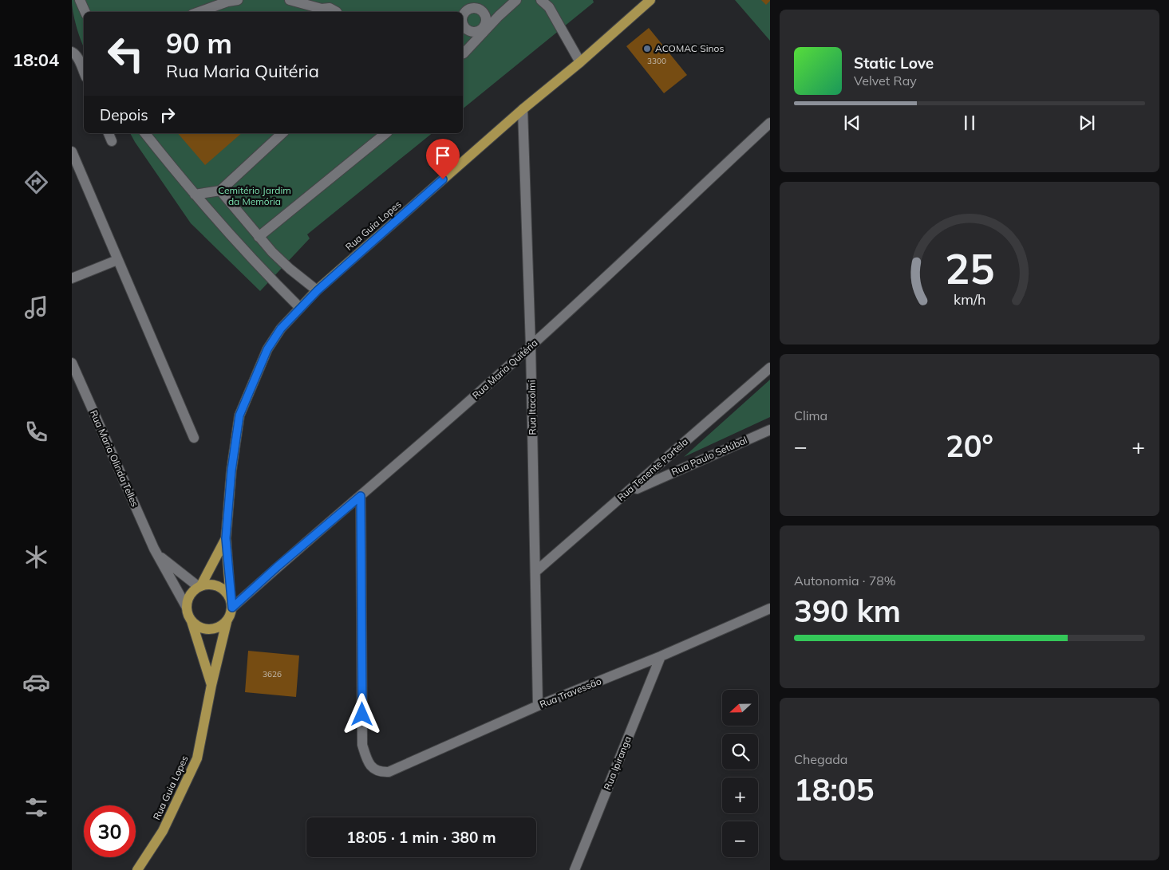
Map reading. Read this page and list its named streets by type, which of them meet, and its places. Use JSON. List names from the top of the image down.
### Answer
{
  "streets": {
    "main road": ["Rua Guia Lopes"],
    "street": [
      "Rua Maria Quitéria",
      "Rua Itacolmi",
      "Rua Paulo Setúbal",
      "Rua Maria Olinda Telles",
      "Rua Tenente Portela",
      "Rua Travessão",
      "Rua Ipiranga"
    ]
  },
  "crossings": [
    ["Rua Guia Lopes", "Rua Maria Quitéria"],
    ["Rua Guia Lopes", "Rua Itacolmi"],
    ["Rua Guia Lopes", "Rua Maria Olinda Telles"],
    ["Rua Maria Quitéria", "Rua Itacolmi"],
    ["Rua Maria Quitéria", "Rua Maria Olinda Telles"],
    ["Rua Maria Quitéria", "Rua Travessão"],
    ["Rua Itacolmi", "Rua Tenente Portela"],
    ["Rua Itacolmi", "Rua Travessão"],
    ["Rua Paulo Setúbal", "Rua Tenente Portela"],
    ["Rua Travessão", "Rua Ipiranga"]
  ],
  "parks": ["Cemitério Jardim da Memória"],
  "places": ["ACOMAC Sinos"],
  "house_numbers": ["3300", "3626"],
  "north": "left",
  "page": {
    "tabs": "18:04",
    "turn": ["90 m", "Rua Maria Quitéria"],
    "song": ["Static Love", "Velvet Ray"],
    "then": "Depois",
    "tile": [
      "Clima",
      ["Autonomia · 78%", "390 km"],
      ["Chegada", "18:05"]
    ],
    "heat": ["−", "20°", "+"],
    "map_buttons": ["+", "−"],
    "limit": "30",
    "trip": "18:05 · 1 min · 380 m",
    "gauge": ["25", "km/h"]
  }
}
